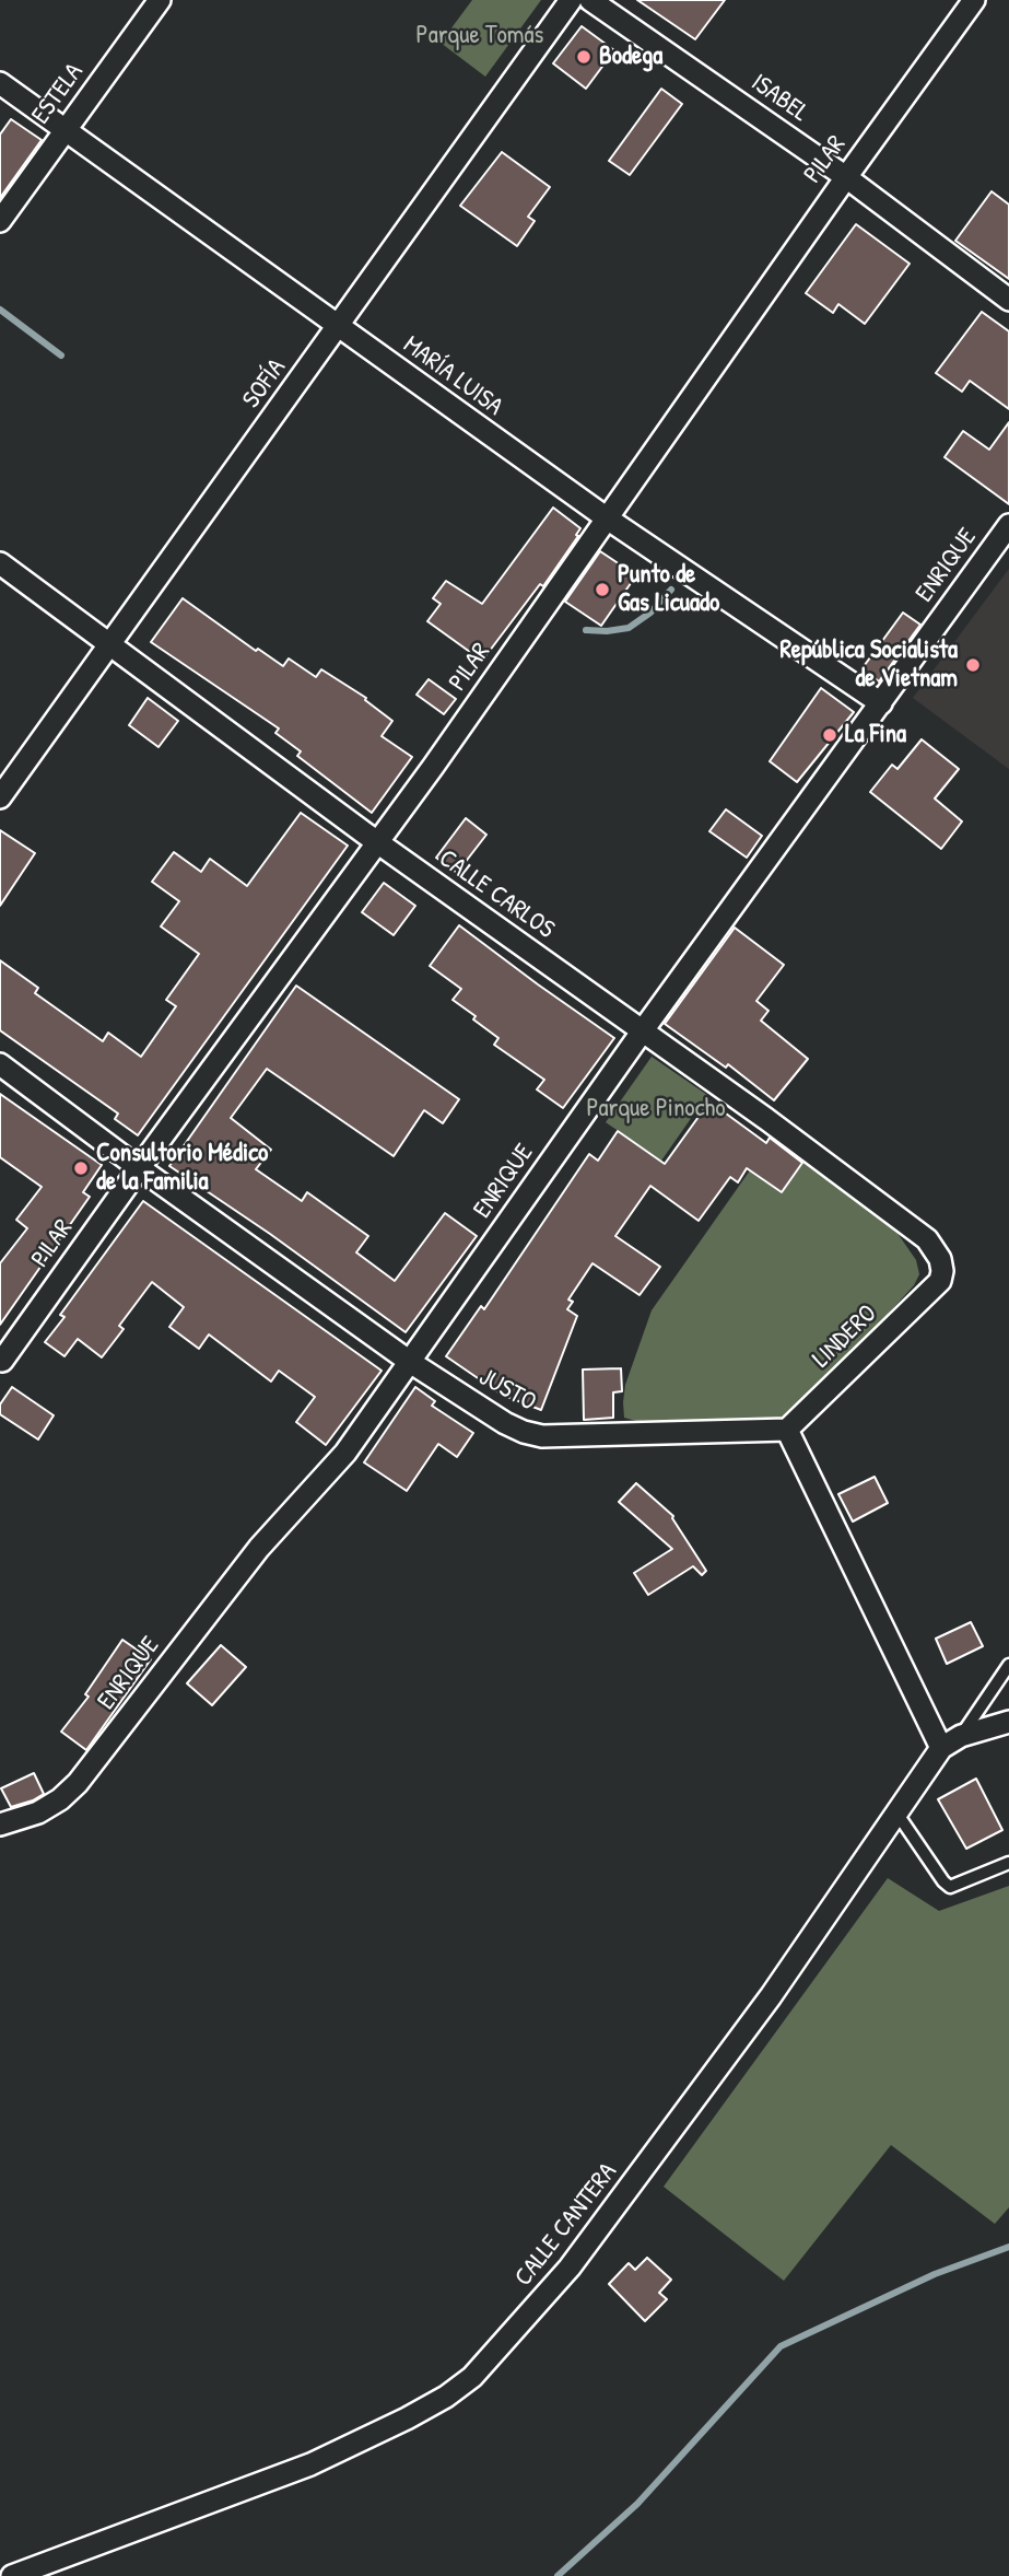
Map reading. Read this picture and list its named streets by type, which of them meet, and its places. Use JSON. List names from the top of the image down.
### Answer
{
  "streets": {
    "street": [
      "ESTELA",
      "ISABEL",
      "PILAR",
      "MARÍA LUISA",
      "SOFÍA",
      "ENRIQUE",
      "CALLE CARLOS",
      "LINDERO",
      "JUSTO",
      "CALLE CANTERA"
    ]
  },
  "crossings": [
    ["ESTELA", "MARÍA LUISA"],
    ["ISABEL", "PILAR"],
    ["PILAR", "MARÍA LUISA"],
    ["PILAR", "CALLE CARLOS"],
    ["PILAR", "JUSTO"],
    ["MARÍA LUISA", "SOFÍA"],
    ["MARÍA LUISA", "ENRIQUE"],
    ["SOFÍA", "CALLE CARLOS"],
    ["ENRIQUE", "CALLE CARLOS"],
    ["ENRIQUE", "JUSTO"],
    ["CALLE CARLOS", "LINDERO"],
    ["LINDERO", "JUSTO"]
  ],
  "parks": ["Parque Tomás", "Parque Pinocho"],
  "places": [
    "Bodega",
    "Punto de Gas Licuado",
    "República Socialista de Vietnam",
    "La Fina",
    "Consultorio Médico de la Familia"
  ]
}
